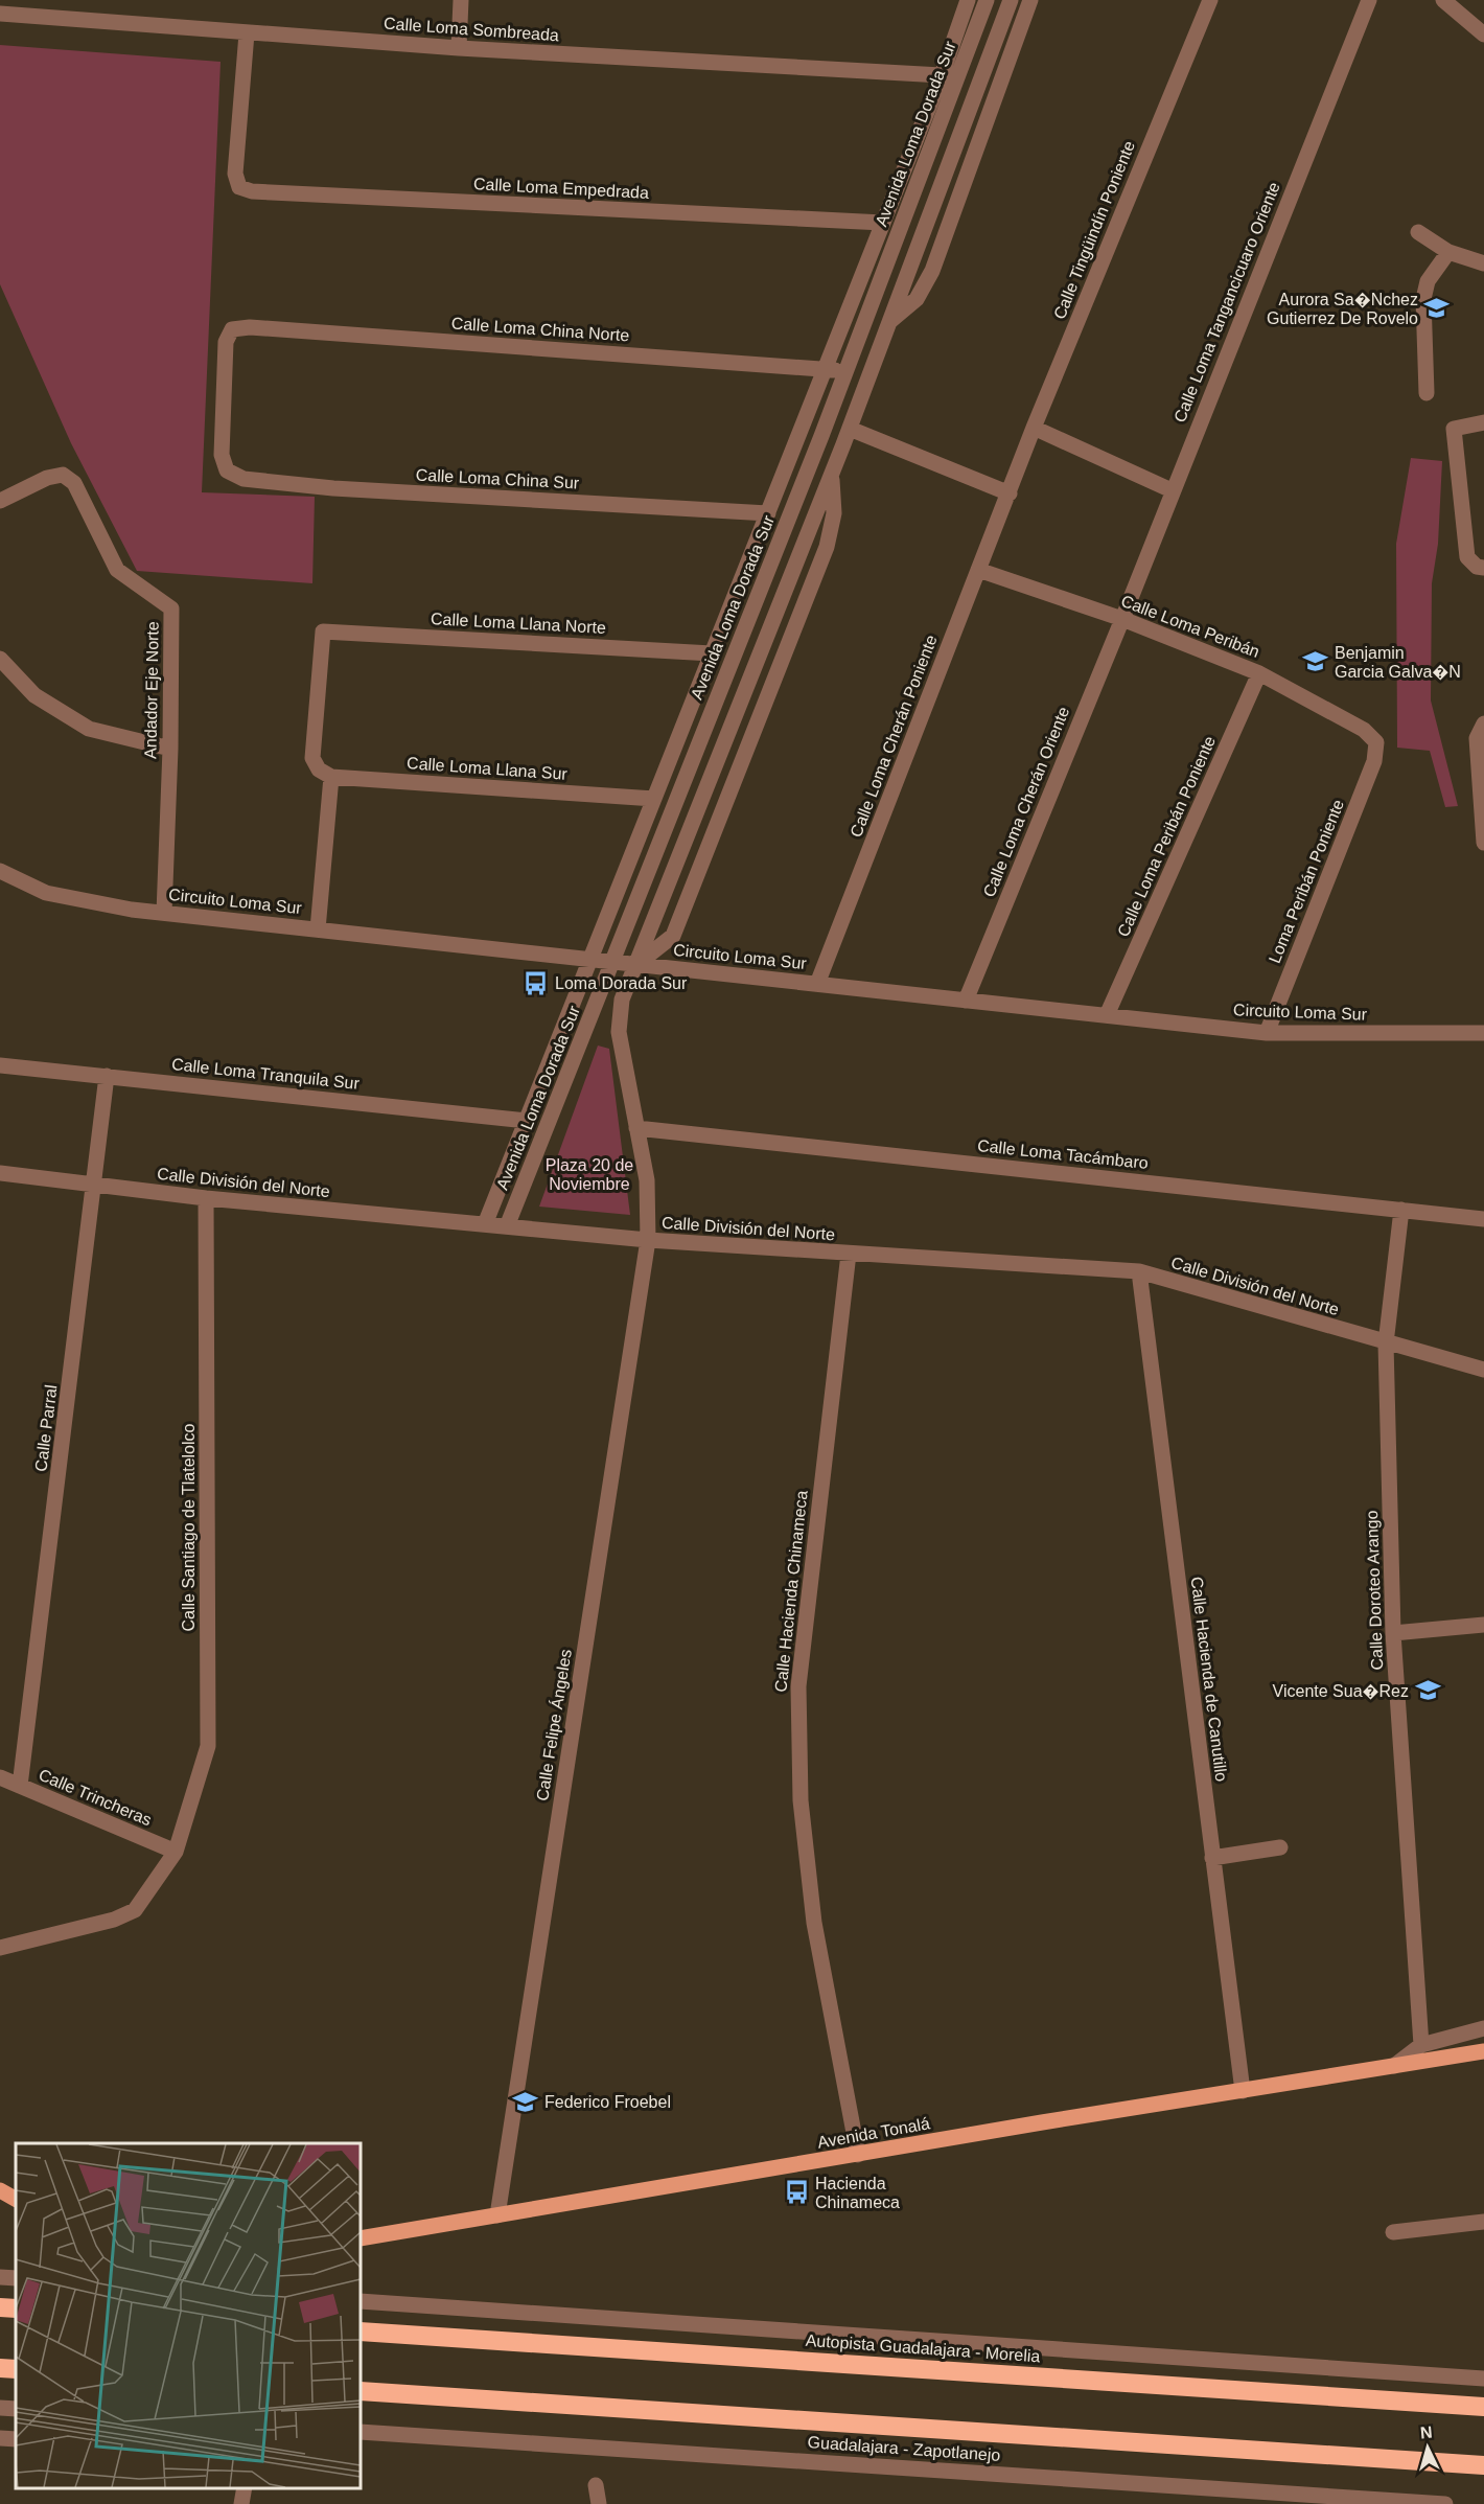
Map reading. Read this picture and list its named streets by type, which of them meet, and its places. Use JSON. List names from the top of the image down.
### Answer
{
  "streets": {
    "highway": ["Autopista Guadalajara - Morelia"],
    "main road": ["Avenida Tonalá"],
    "street": [
      "Calle Loma Sombreada",
      "Avenida Loma Dorada Sur",
      "Calle Loma Empedrada",
      "Calle Tingüindín Poniente",
      "Calle Loma Tangancicuaro Oriente",
      "Calle Loma China Norte",
      "Calle Loma China Sur",
      "Calle Loma Llana Norte",
      "Calle Loma Peribán",
      "Andador Eje Norte",
      "Calle Loma Cherán Poniente",
      "Calle Loma Llana Sur",
      "Calle Loma Cherán Oriente",
      "Calle Loma Peribán Poniente",
      "Loma Peribán Poniente",
      "Circuito Loma Sur",
      "Calle Loma Tranquila Sur",
      "Calle Loma Tacámbaro",
      "Calle División del Norte",
      "Calle Parral",
      "Calle Santiago de Tlatelolco",
      "Calle Doroteo Arango",
      "Calle Hacienda Chinameca",
      "Calle Hacienda de Canutillo",
      "Calle Felipe Ángeles",
      "Calle Trincheras",
      "Guadalajara - Zapotlanejo"
    ]
  },
  "crossings": [
    ["Calle Loma Sombreada", "Avenida Loma Dorada Sur"],
    ["Calle Loma Sombreada", "Calle Loma Empedrada"],
    ["Avenida Loma Dorada Sur", "Calle Loma Empedrada"],
    ["Avenida Loma Dorada Sur", "Calle Loma China Norte"],
    ["Avenida Loma Dorada Sur", "Calle Loma China Sur"],
    ["Avenida Loma Dorada Sur", "Calle Loma Llana Norte"],
    ["Avenida Loma Dorada Sur", "Calle Loma Llana Sur"],
    ["Avenida Loma Dorada Sur", "Circuito Loma Sur"],
    ["Avenida Loma Dorada Sur", "Calle Loma Tranquila Sur"],
    ["Avenida Loma Dorada Sur", "Calle División del Norte"],
    ["Calle Tingüindín Poniente", "Calle Loma Cherán Poniente"],
    ["Calle Loma Tangancicuaro Oriente", "Calle Loma Peribán"],
    ["Calle Loma Tangancicuaro Oriente", "Calle Loma Cherán Oriente"],
    ["Calle Loma China Norte", "Calle Loma China Sur"],
    ["Calle Loma Llana Norte", "Calle Loma Llana Sur"],
    ["Calle Loma Peribán", "Calle Loma Cherán Poniente"],
    ["Calle Loma Peribán", "Calle Loma Cherán Oriente"],
    ["Calle Loma Peribán", "Calle Loma Peribán Poniente"],
    ["Calle Loma Peribán", "Loma Peribán Poniente"],
    ["Andador Eje Norte", "Circuito Loma Sur"],
    ["Calle Loma Cherán Poniente", "Circuito Loma Sur"],
    ["Calle Loma Cherán Oriente", "Circuito Loma Sur"],
    ["Calle Loma Peribán Poniente", "Circuito Loma Sur"],
    ["Loma Peribán Poniente", "Circuito Loma Sur"],
    ["Calle Loma Tranquila Sur", "Calle Parral"],
    ["Calle Loma Tacámbaro", "Calle Doroteo Arango"],
    ["Calle División del Norte", "Calle Parral"],
    ["Calle División del Norte", "Calle Santiago de Tlatelolco"],
    ["Calle División del Norte", "Calle Doroteo Arango"],
    ["Calle División del Norte", "Calle Hacienda Chinameca"],
    ["Calle División del Norte", "Calle Hacienda de Canutillo"],
    ["Calle División del Norte", "Calle Felipe Ángeles"],
    ["Calle Parral", "Calle Trincheras"],
    ["Calle Santiago de Tlatelolco", "Calle Trincheras"],
    ["Calle Doroteo Arango", "Avenida Tonalá"],
    ["Calle Hacienda Chinameca", "Avenida Tonalá"],
    ["Calle Hacienda de Canutillo", "Avenida Tonalá"],
    ["Calle Felipe Ángeles", "Avenida Tonalá"]
  ],
  "parks": ["Plaza 20 de Noviembre"],
  "places": {
    "school or university": [
      "Aurora Sa�Nchez Gutierrez De Rovelo",
      "Benjamin Garcia Galva�N",
      "Vicente Sua�Rez",
      "Federico Froebel"
    ],
    "bus stop": ["Loma Dorada Sur", "Hacienda Chinameca"]
  },
  "north": "top"
}
